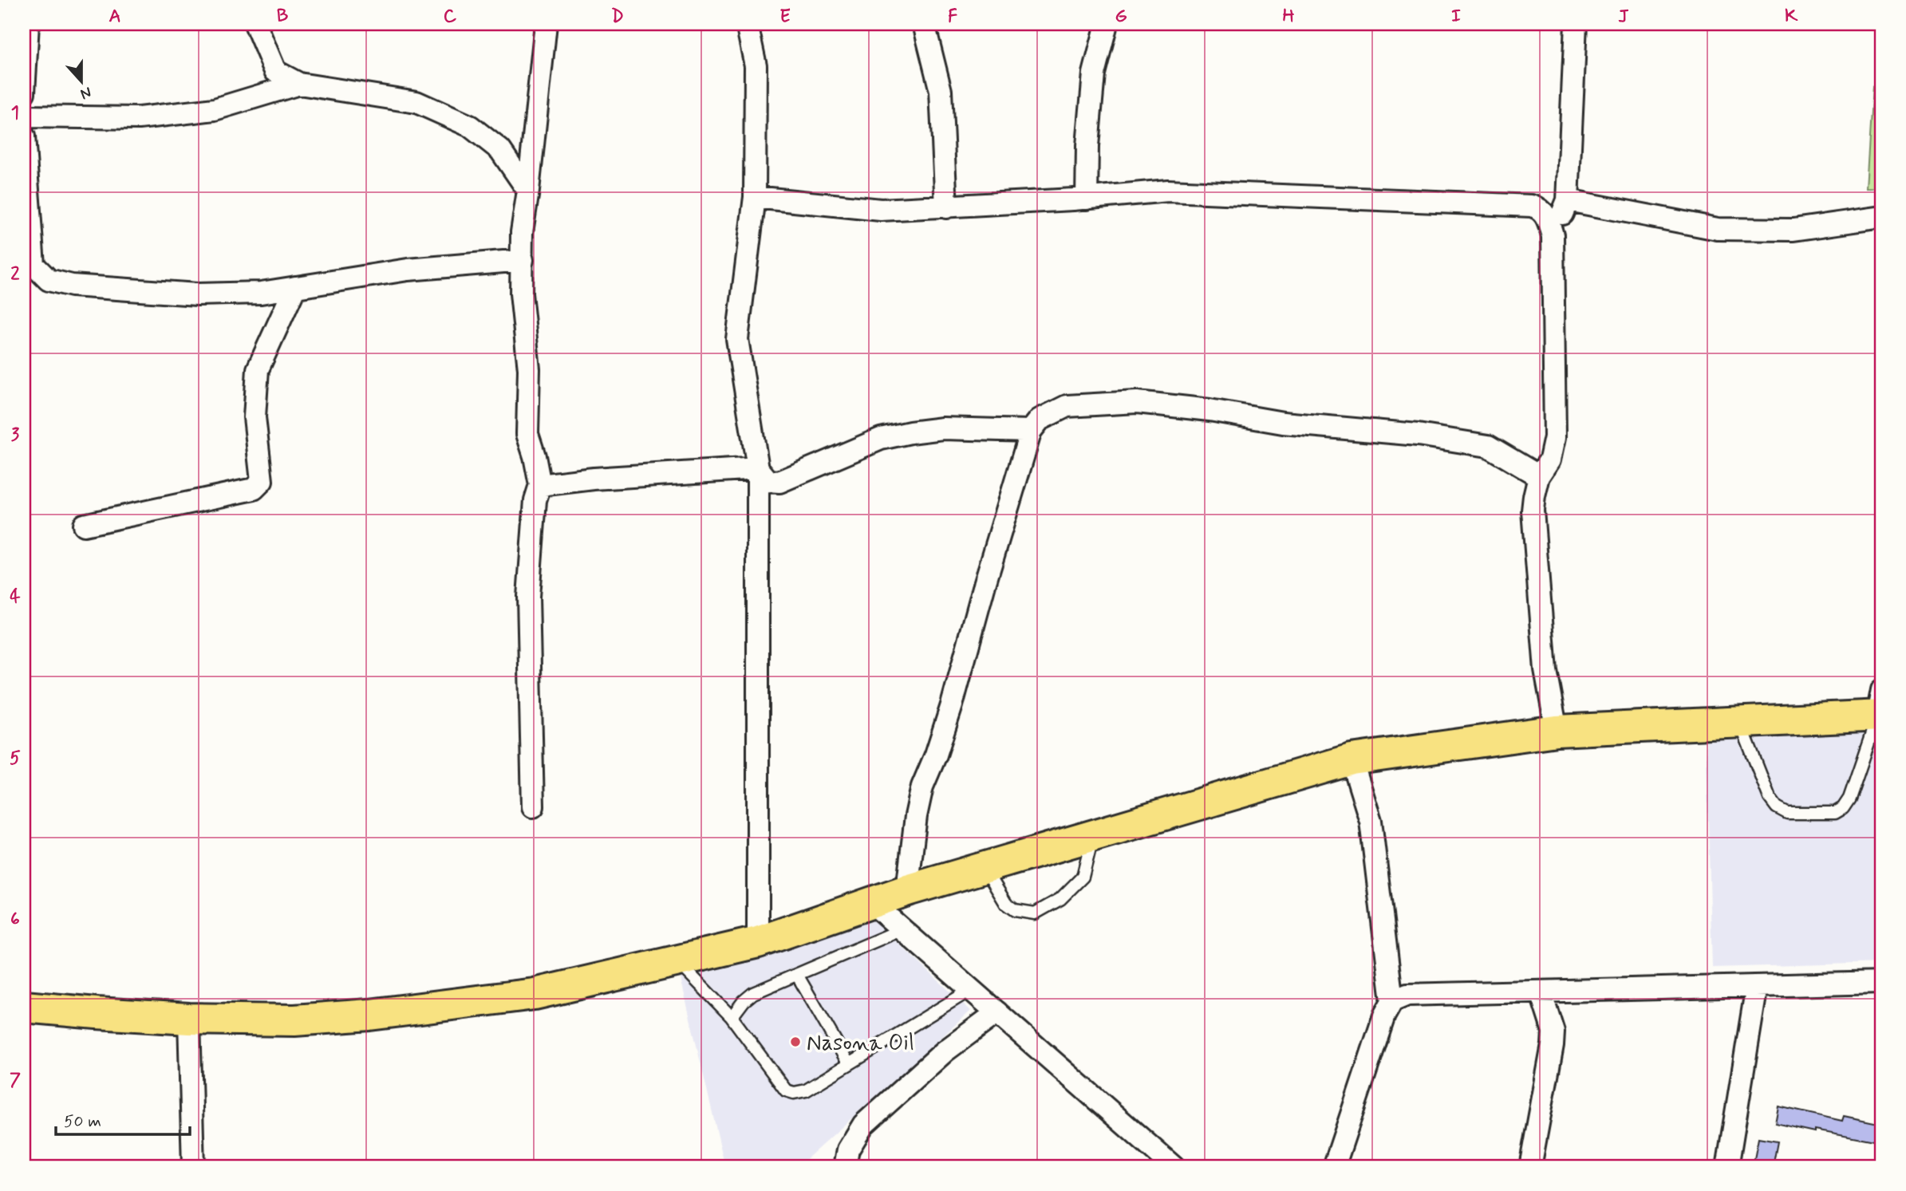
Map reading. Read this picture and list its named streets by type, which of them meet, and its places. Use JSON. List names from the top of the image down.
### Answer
{
  "places": ["Nasona Oil"],
  "scale_bar": "50 m",
  "north": "bottom",
  "grid": {
    "columns": [
      "A",
      "B",
      "C",
      "D",
      "E",
      "F",
      "G",
      "H",
      "I",
      "J",
      "K"
    ],
    "rows": [
      "1",
      "2",
      "3",
      "4",
      "5",
      "6",
      "7"
    ]
  }
}
